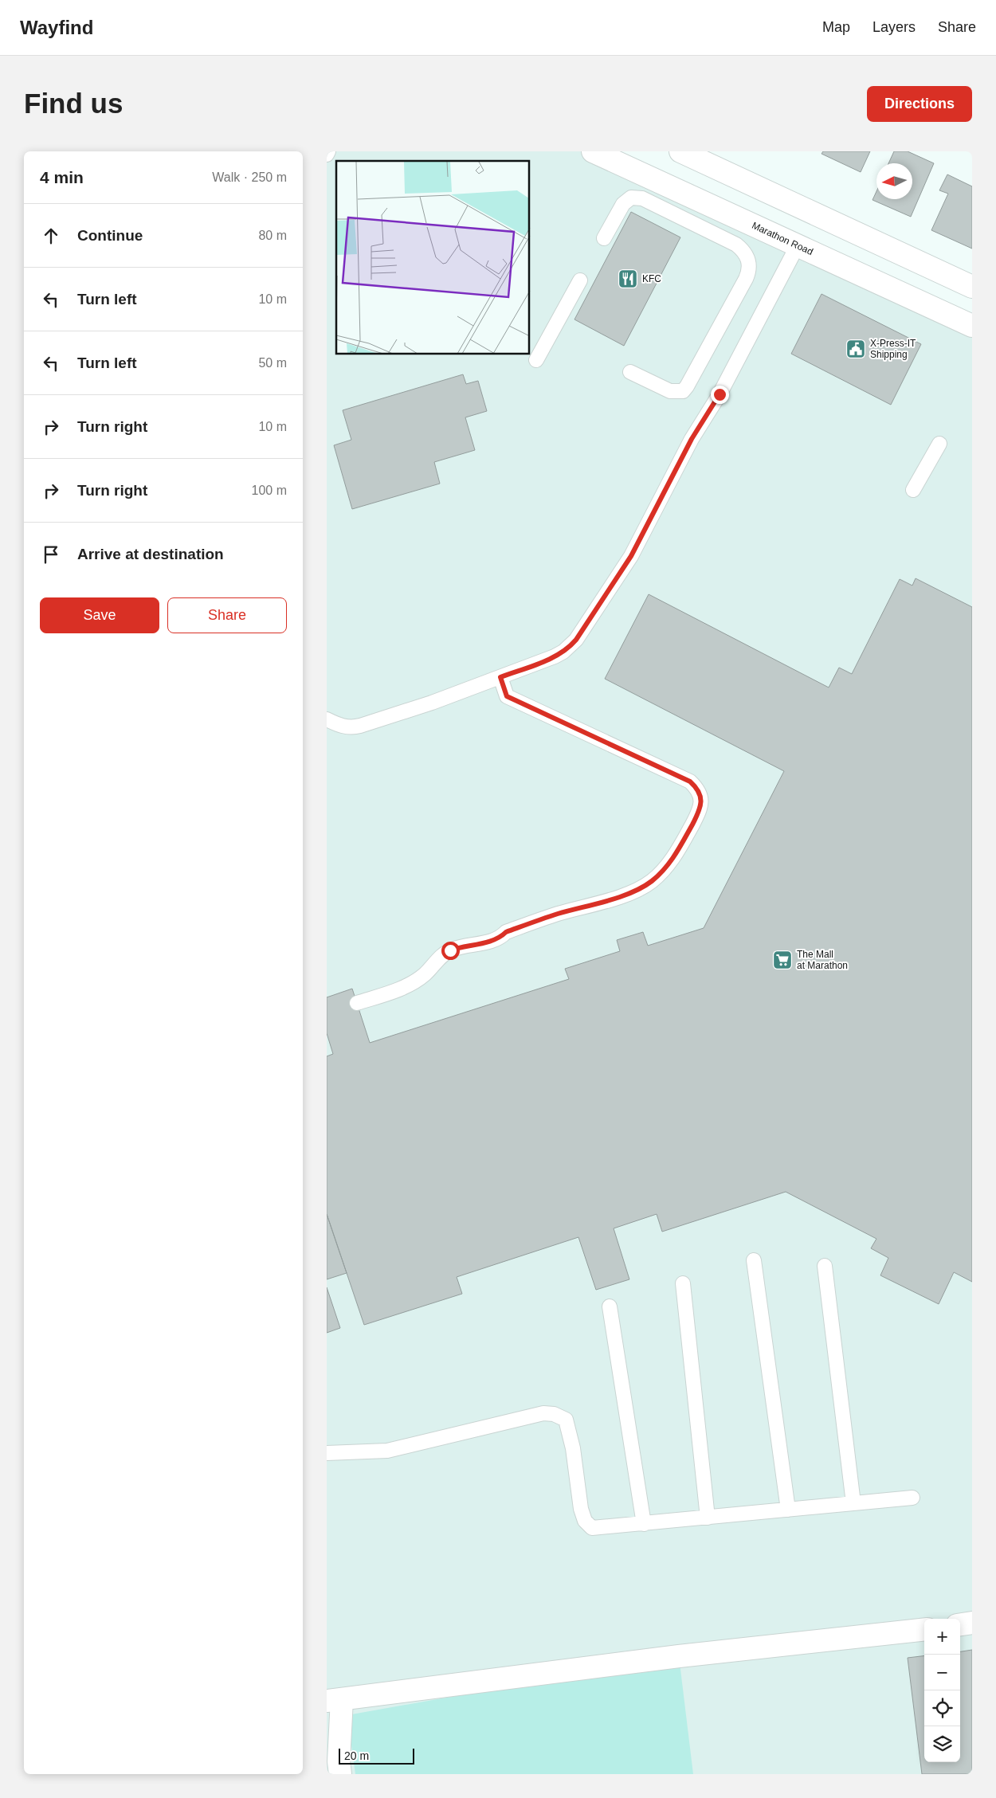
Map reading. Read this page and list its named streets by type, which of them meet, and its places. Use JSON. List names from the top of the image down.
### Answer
{
  "streets": {
    "main road": ["Marathon Road"]
  },
  "places": {
    "restaurant": ["KFC"],
    "public building": ["X-Press-IT Shipping"],
    "supermarket": ["The Mall at Marathon"]
  },
  "scale_bar": "20 m",
  "north": "left",
  "page": {
    "header": "Wayfind",
    "nav": ["Map", "Layers", "Share"],
    "buttons": [
      "Directions",
      ["Save", "Share"]
    ],
    "title": "Find us",
    "heading": ["4 min", "Walk · 250 m"],
    "list": [
      ["Continue", "80 m"],
      ["Turn left", "10 m"],
      ["Turn left", "50 m"],
      ["Turn right", "10 m"],
      ["Turn right", "100 m"],
      "Arrive at destination"
    ],
    "map_buttons": ["+", "−"],
    "scale": "20 m"
  }
}
